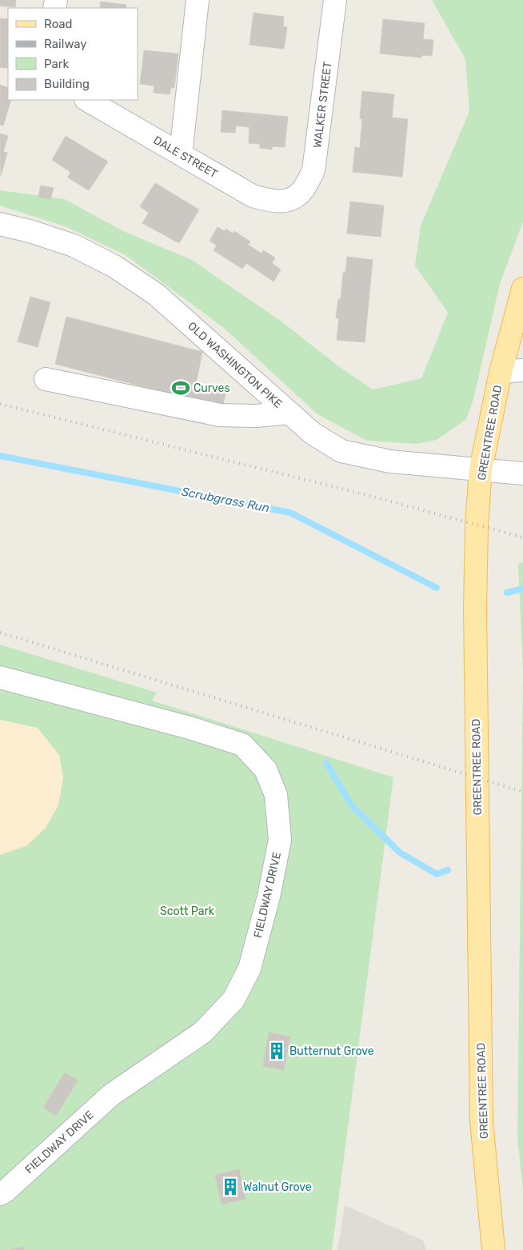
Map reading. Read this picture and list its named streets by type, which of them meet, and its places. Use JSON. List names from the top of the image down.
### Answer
{
  "streets": {
    "main road": ["GREENTREE ROAD"],
    "street": [
      "WALKER STREET",
      "DALE STREET",
      "OLD WASHINGTON PIKE",
      "FIELDWAY DRIVE"
    ]
  },
  "crossings": [
    ["WALKER STREET", "DALE STREET"],
    ["OLD WASHINGTON PIKE", "GREENTREE ROAD"]
  ],
  "water": ["Scrubgrass Run"],
  "parks": ["Scott Park"],
  "places": {
    "sports": ["Curves"],
    "building": ["Butternut Grove", "Walnut Grove"]
  },
  "legend": [
    "Road",
    "Railway",
    "Park",
    "Building"
  ]
}
